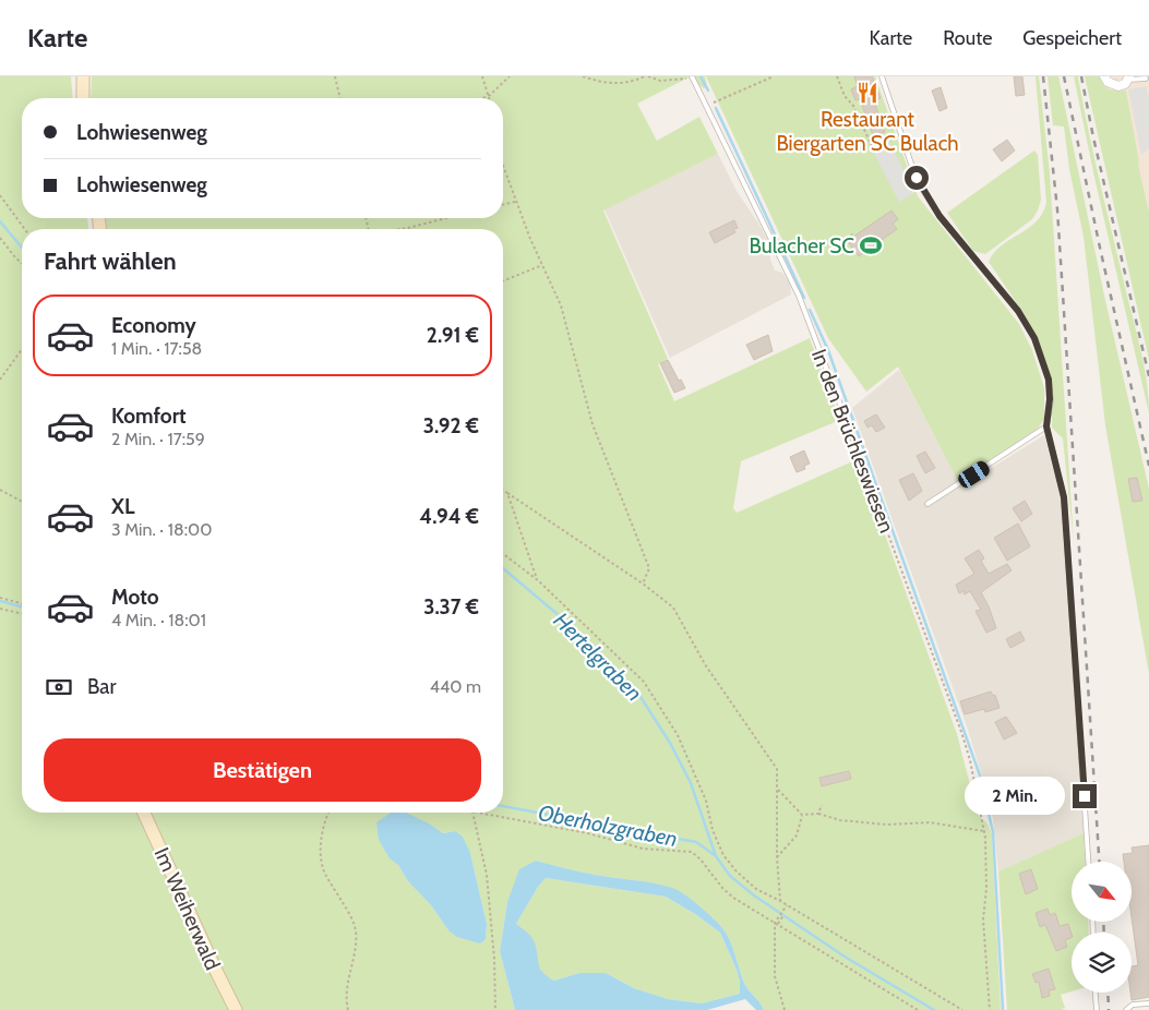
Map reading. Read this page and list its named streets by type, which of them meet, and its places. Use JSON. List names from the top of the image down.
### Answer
{
  "streets": {
    "street": ["Im Weiherwald"],
    "lane": ["In den Brüchleswiesen"]
  },
  "water": ["Hertelgraben", "Oberholzgraben"],
  "places": {
    "restaurant": ["Restaurant Biergarten SC Bulach"],
    "sports": ["Bulacher SC"]
  },
  "north": "bottom right",
  "page": {
    "header": "Karte",
    "nav": ["Karte", "Route", "Gespeichert"],
    "banner": ["Lohwiesenweg", "Lohwiesenweg"],
    "heading": "Fahrt wählen",
    "list": [
      {
        "name": "Economy",
        "note": "1 Min. · 17:58",
        "value": "2.91 €"
      },
      {
        "name": "Komfort",
        "note": "2 Min. · 17:59",
        "value": "3.92 €"
      },
      {
        "name": "XL",
        "note": "3 Min. · 18:00",
        "value": "4.94 €"
      },
      {
        "name": "Moto",
        "note": "4 Min. · 18:01",
        "value": "3.37 €"
      }
    ],
    "pay": ["Bar", "440 m"],
    "buttons": "Bestätigen",
    "bubble": "2 Min."
  }
}
